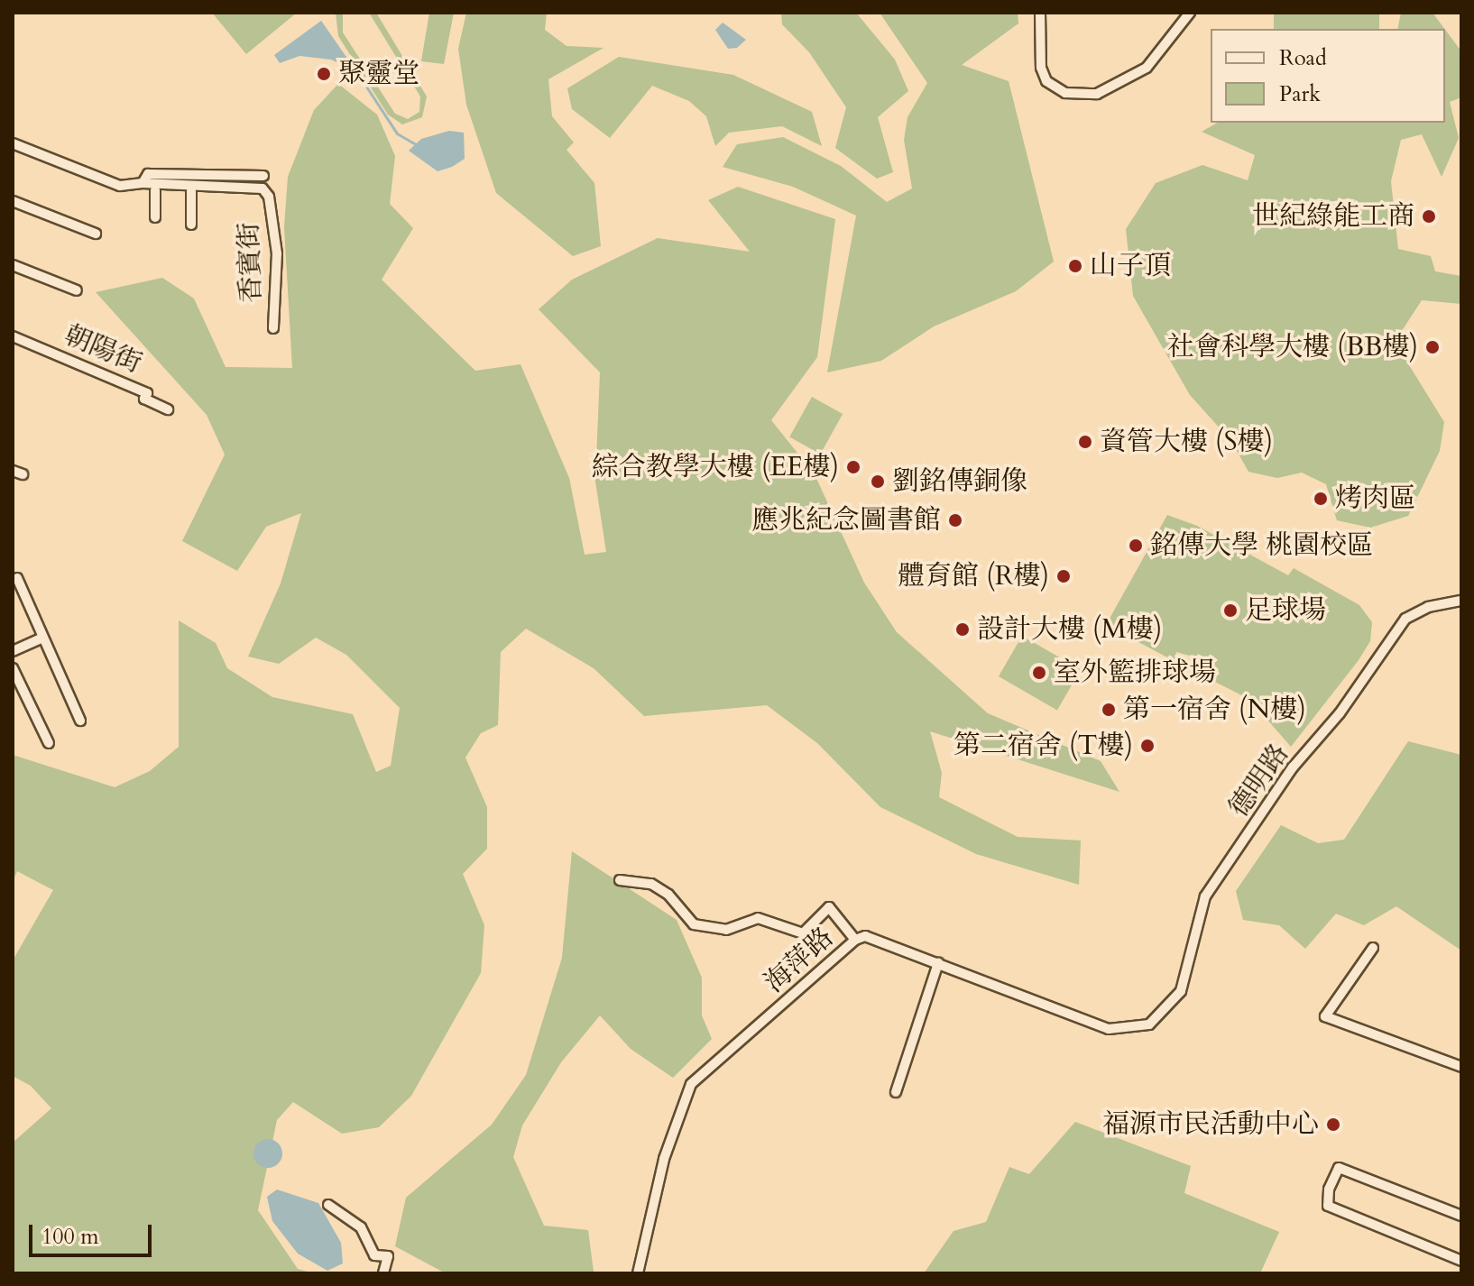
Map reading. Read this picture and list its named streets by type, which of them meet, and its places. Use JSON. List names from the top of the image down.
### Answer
{
  "streets": {
    "street": [
      "香賓街",
      "朝陽街",
      "德明路",
      "海萍路"
    ]
  },
  "crossings": [
    ["德明路", "海萍路"]
  ],
  "places": [
    "聚靈堂",
    "世紀綠能工商",
    "山子頂",
    "社會科學大樓 (BB樓)",
    "資管大樓 (S樓)",
    "綜合教學大樓 (EE樓)",
    "劉銘傳銅像",
    "烤肉區",
    "應兆紀念圖書館",
    "銘傳大學 桃園校區",
    "體育館 (R樓)",
    "足球場",
    "設計大樓 (M樓)",
    "室外籃排球場",
    "第一宿舍 (N樓)",
    "第二宿舍 (T樓)",
    "福源市民活動中心"
  ],
  "legend": ["Road", "Park"],
  "scale_bar": "100 m"
}
